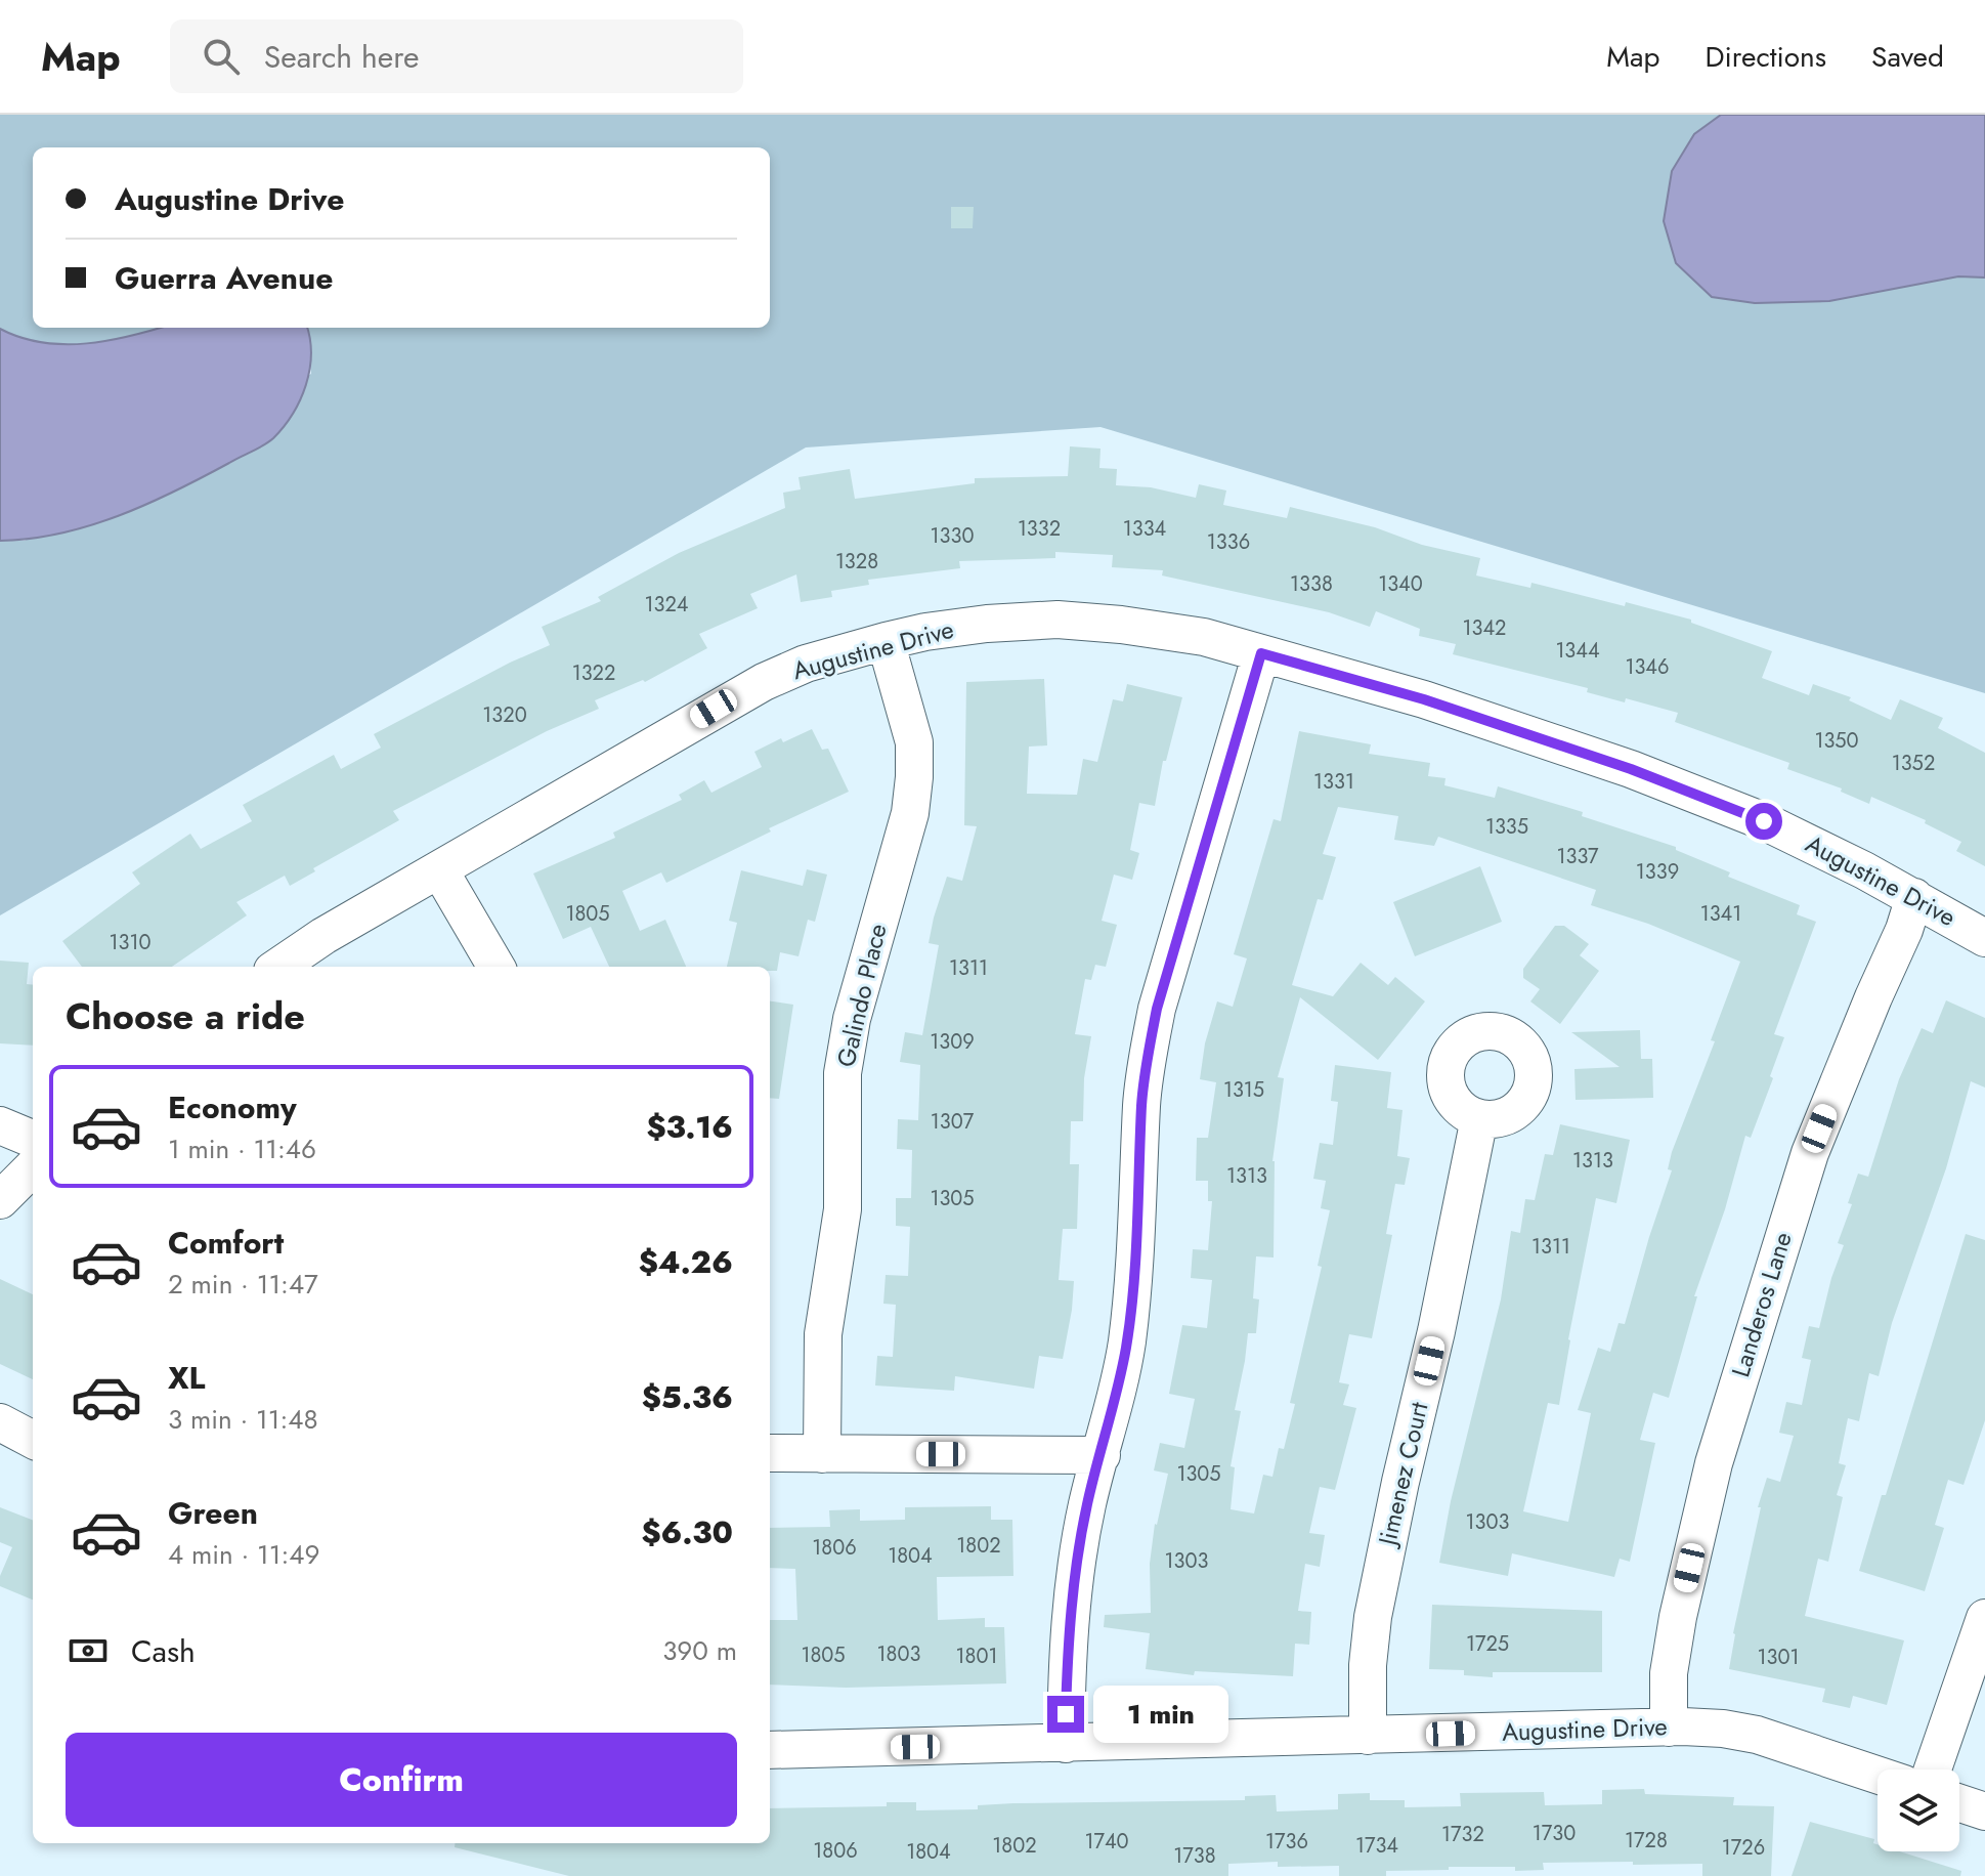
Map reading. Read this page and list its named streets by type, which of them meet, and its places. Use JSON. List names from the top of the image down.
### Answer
{
  "streets": {
    "street": [
      "Augustine Drive",
      "Galindo Place",
      "Landeros Lane",
      "Jimenez Court"
    ]
  },
  "crossings": [
    ["Augustine Drive", "Galindo Place"],
    ["Augustine Drive", "Landeros Lane"],
    ["Augustine Drive", "Jimenez Court"]
  ],
  "house_numbers": [
    "1332",
    "1334",
    "1330",
    "1336",
    "1328",
    "1338",
    "1340",
    "1324",
    "1342",
    "1344",
    "1346",
    "1322",
    "1320",
    "1350",
    "1352",
    "1331",
    "1335",
    "1337",
    "1339",
    "1805",
    "1341",
    "1310",
    "1311",
    "1309",
    "1315",
    "1307",
    "1313",
    "1313",
    "1305",
    "1311",
    "1305",
    "1303",
    "1802",
    "1806",
    "1804",
    "1303",
    "1725",
    "1803",
    "1805",
    "1801",
    "1301",
    "1730",
    "1732",
    "1728",
    "1740",
    "1736",
    "1802",
    "1734",
    "1726",
    "1806",
    "1804",
    "1738"
  ],
  "page": {
    "header": "Map",
    "search": "Search here",
    "nav": ["Map", "Directions", "Saved"],
    "banner": ["Augustine Drive", "Guerra Avenue"],
    "heading": "Choose a ride",
    "list": [
      {
        "name": "Economy",
        "note": "1 min · 11:46",
        "value": "$3.16"
      },
      {
        "name": "Comfort",
        "note": "2 min · 11:47",
        "value": "$4.26"
      },
      {
        "name": "XL",
        "note": "3 min · 11:48",
        "value": "$5.36"
      },
      {
        "name": "Green",
        "note": "4 min · 11:49",
        "value": "$6.30"
      }
    ],
    "pay": ["Cash", "390 m"],
    "bubble": "1 min",
    "buttons": "Confirm"
  }
}
